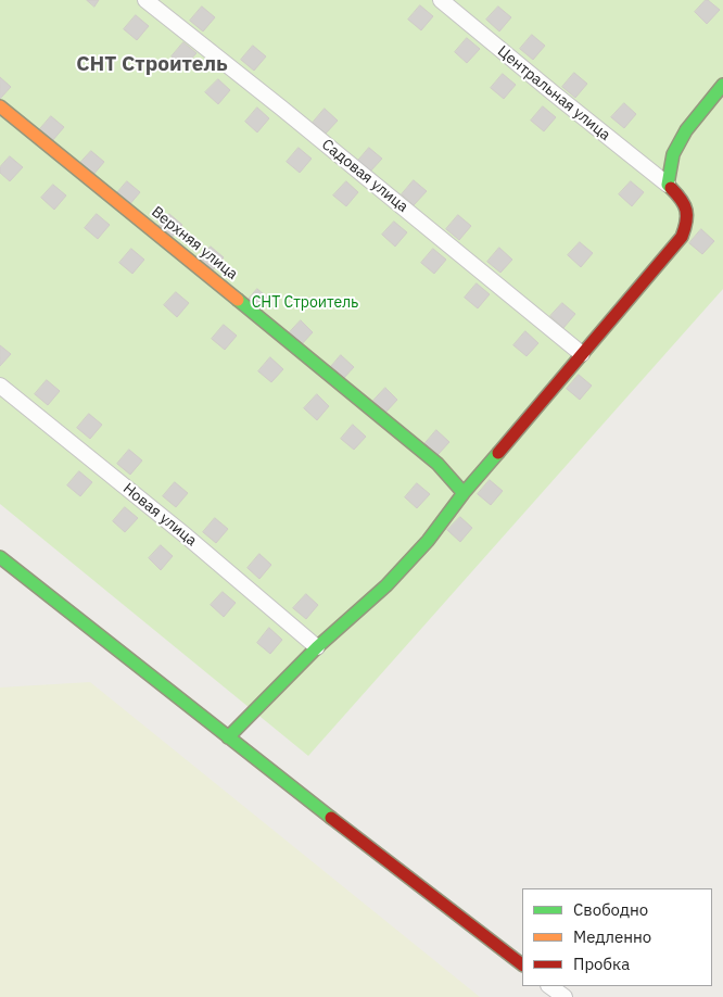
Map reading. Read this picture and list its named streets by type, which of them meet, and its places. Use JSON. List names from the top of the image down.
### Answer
{
  "streets": {
    "street": [
      "Центральная улица",
      "Садовая улица",
      "Верхняя улица",
      "Новая улица"
    ]
  },
  "districts": ["СНТ Строитель"],
  "parks": ["СНТ Строитель"],
  "legend": ["Свободно", "Медленно", "Пробка"]
}
